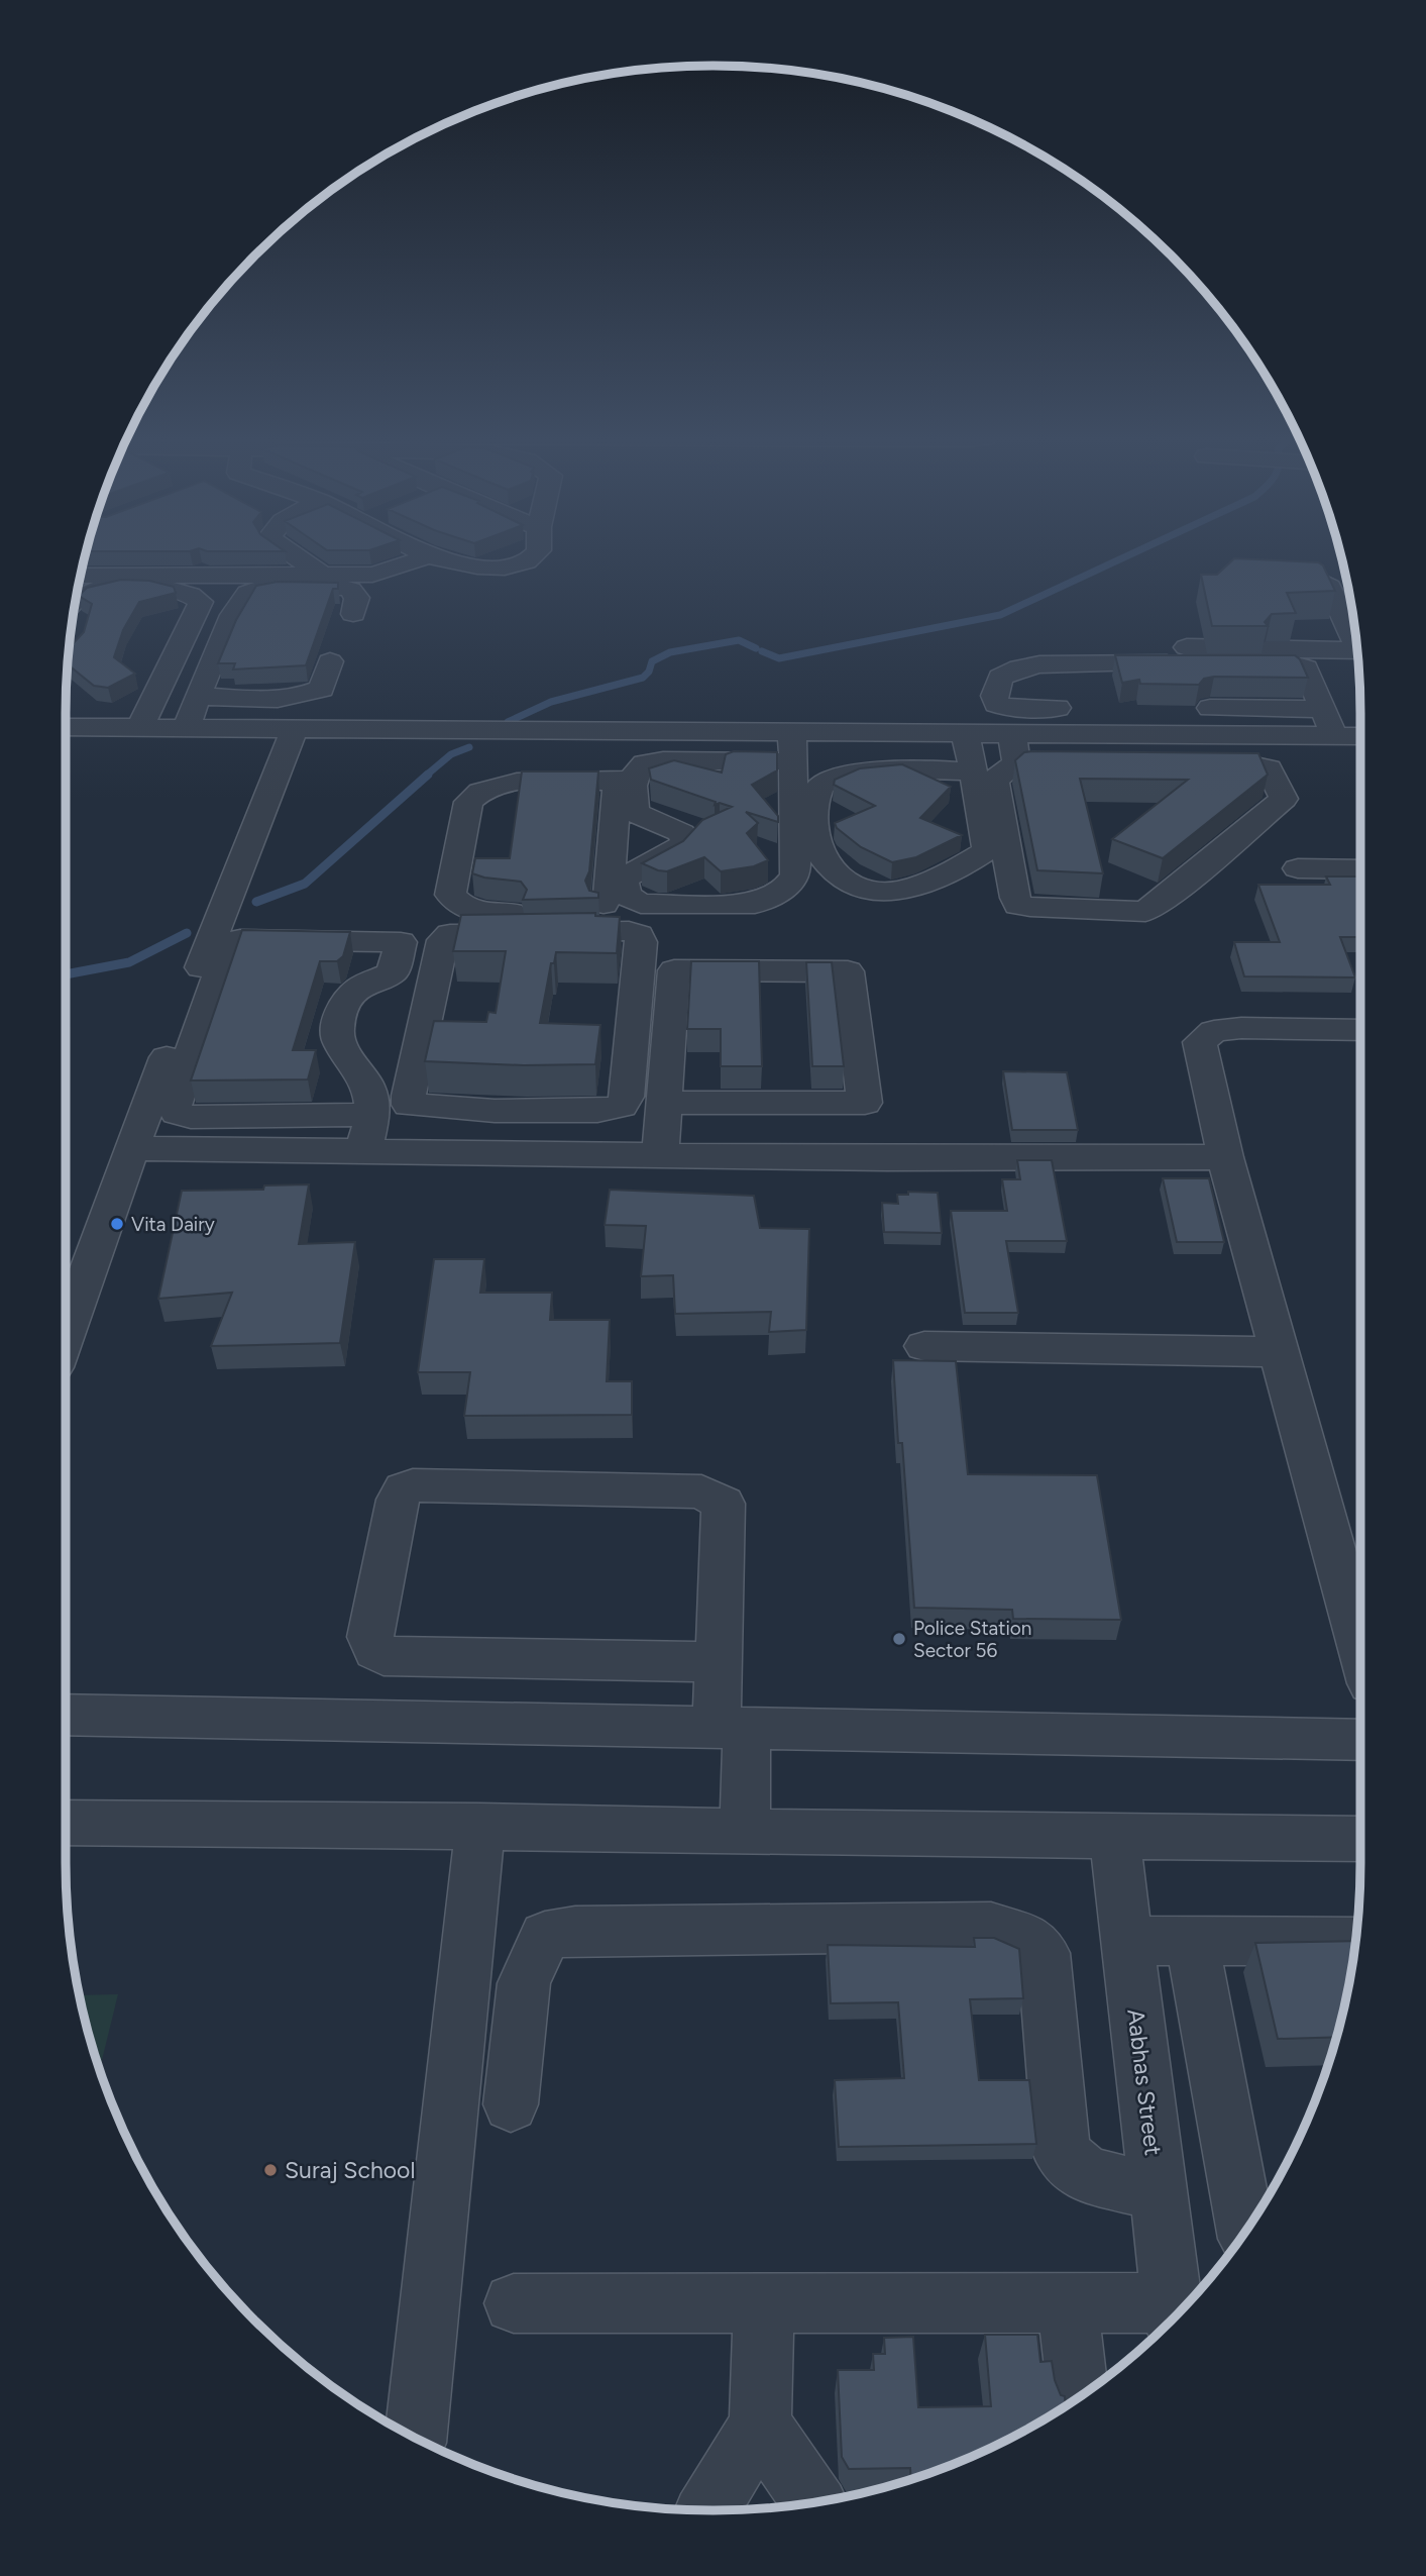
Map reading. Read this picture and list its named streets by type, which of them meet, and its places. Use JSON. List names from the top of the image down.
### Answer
{
  "streets": {
    "street": ["Aabhas Street"]
  },
  "places": ["Vita Dairy", "Police Station Sector 56", "Suraj School"]
}
